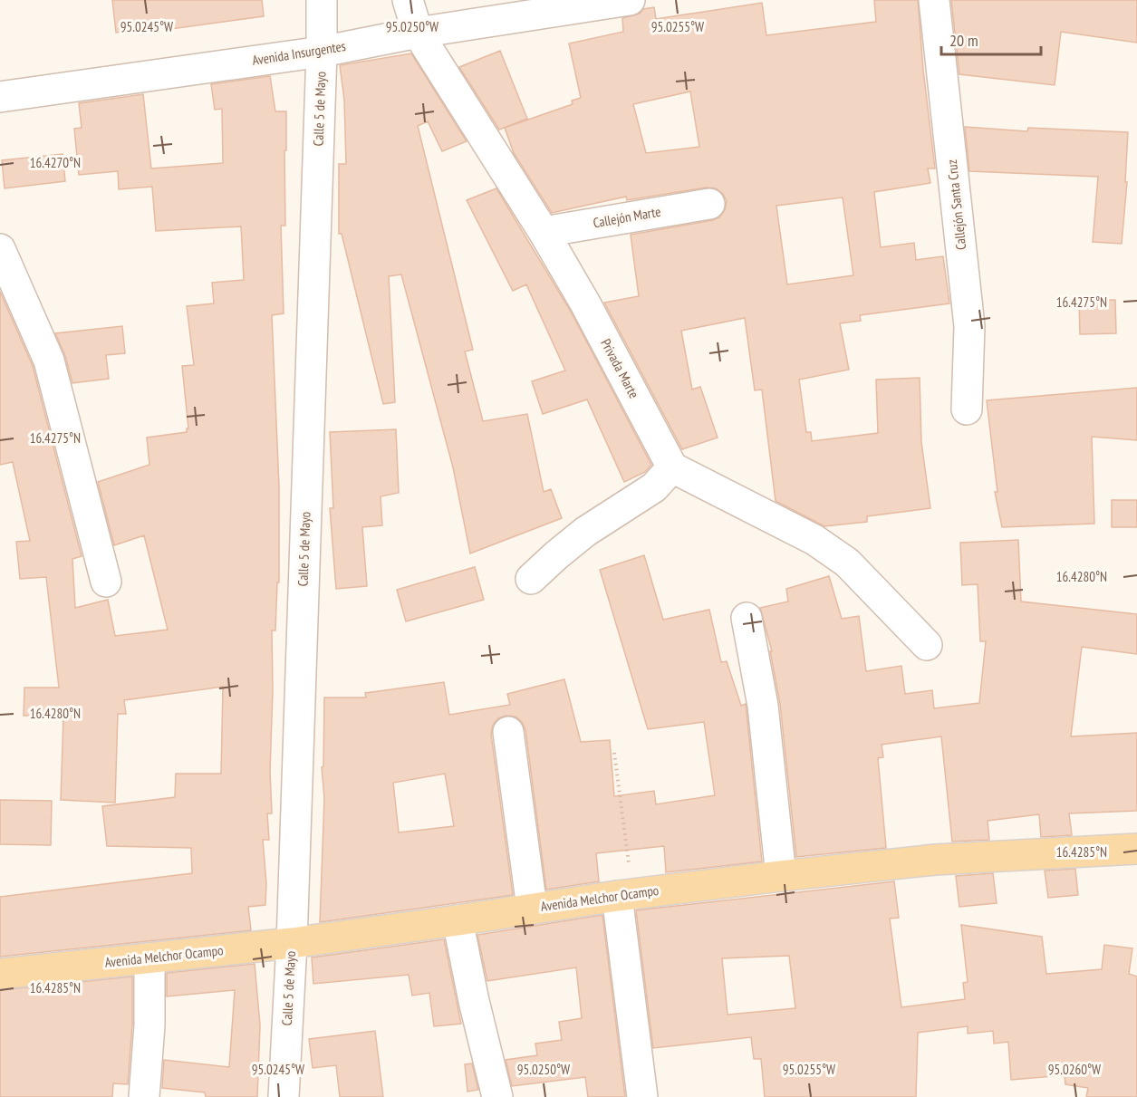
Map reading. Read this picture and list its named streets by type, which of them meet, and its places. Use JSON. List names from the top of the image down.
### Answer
{
  "streets": {
    "main road": ["Avenida Melchor Ocampo"],
    "street": [
      "Avenida Insurgentes",
      "Calle 5 de Mayo",
      "Callejón Santa Cruz",
      "Callejón Marte",
      "Privada Marte"
    ]
  },
  "crossings": [
    ["Avenida Insurgentes", "Calle 5 de Mayo"],
    ["Avenida Insurgentes", "Privada Marte"],
    ["Calle 5 de Mayo", "Avenida Melchor Ocampo"],
    ["Callejón Marte", "Privada Marte"]
  ],
  "scale_bar": "20 m",
  "coordinates": [
    "95.0245°W",
    "95.0250°W",
    "95.0255°W",
    "16.4270°N",
    "16.4275°N",
    "16.4280°N",
    "16.4285°N",
    "95.0260°W"
  ]
}
